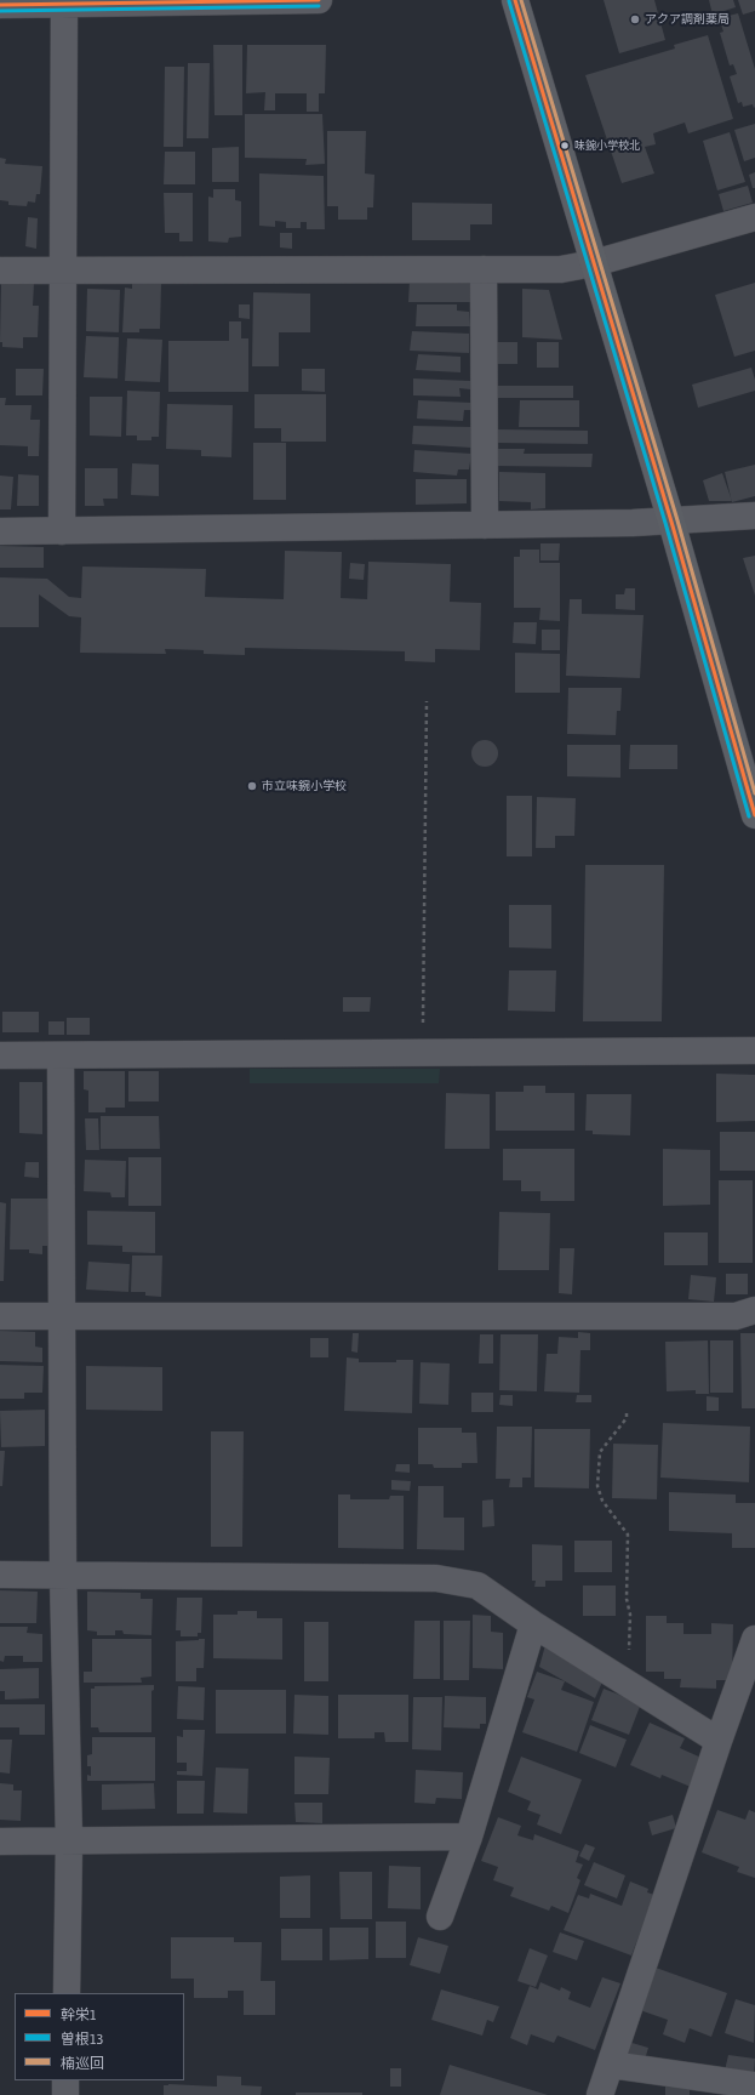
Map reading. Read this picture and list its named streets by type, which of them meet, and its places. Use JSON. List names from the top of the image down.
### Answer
{
  "places": ["アクア調剤薬局", "味鋺小学校北", "市立味鋺小学校"],
  "lines": ["transit line 幹栄1", "transit line 楠巡回", "transit line 曽根13"],
  "legend": ["幹栄1", "曽根13", "楠巡回"]
}
